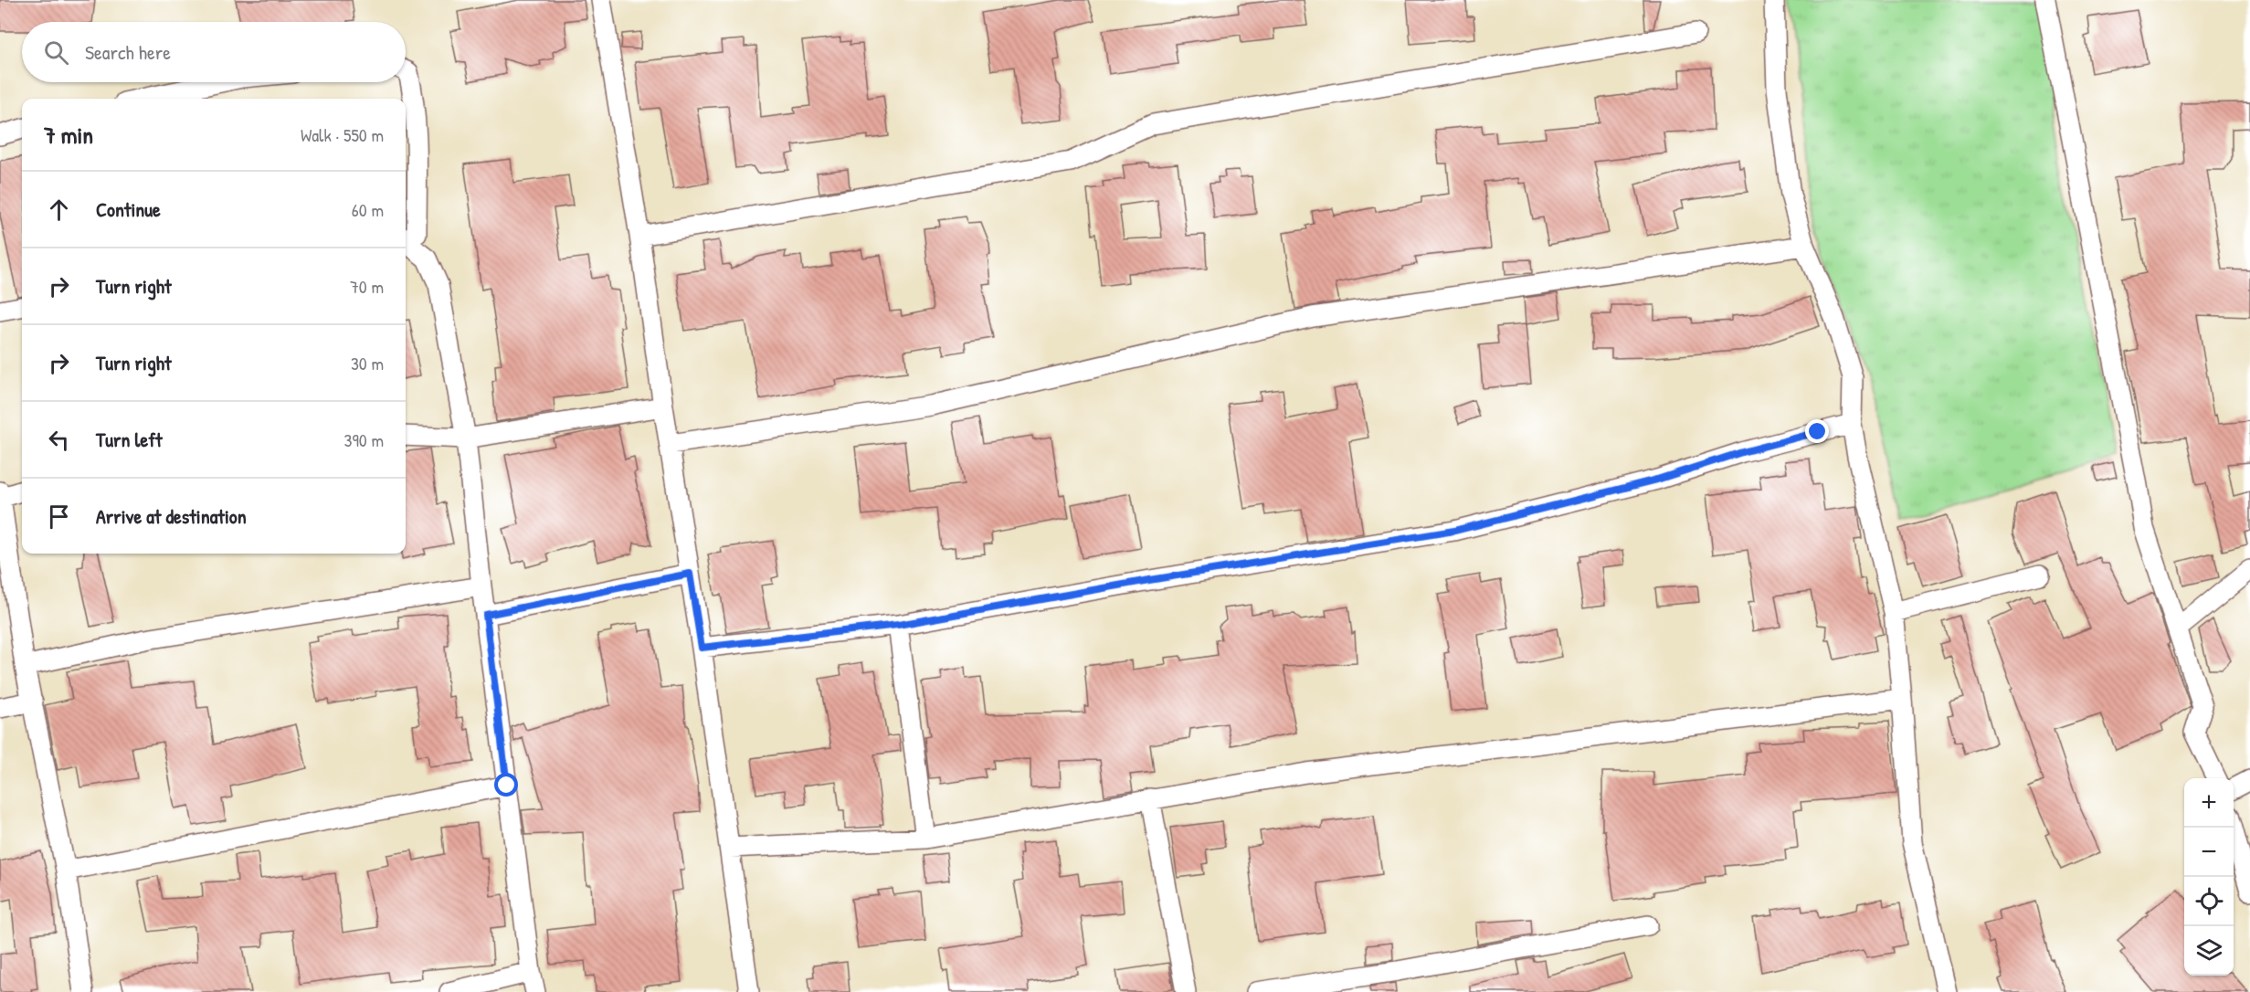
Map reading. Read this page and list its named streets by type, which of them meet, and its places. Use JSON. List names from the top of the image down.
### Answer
{
  "page": {
    "search": "Search here",
    "heading": ["7 min", "Walk · 550 m"],
    "list": [
      ["Continue", "60 m"],
      ["Turn right", "70 m"],
      ["Turn right", "30 m"],
      ["Turn left", "390 m"],
      "Arrive at destination"
    ],
    "map_buttons": ["+", "−"]
  }
}
